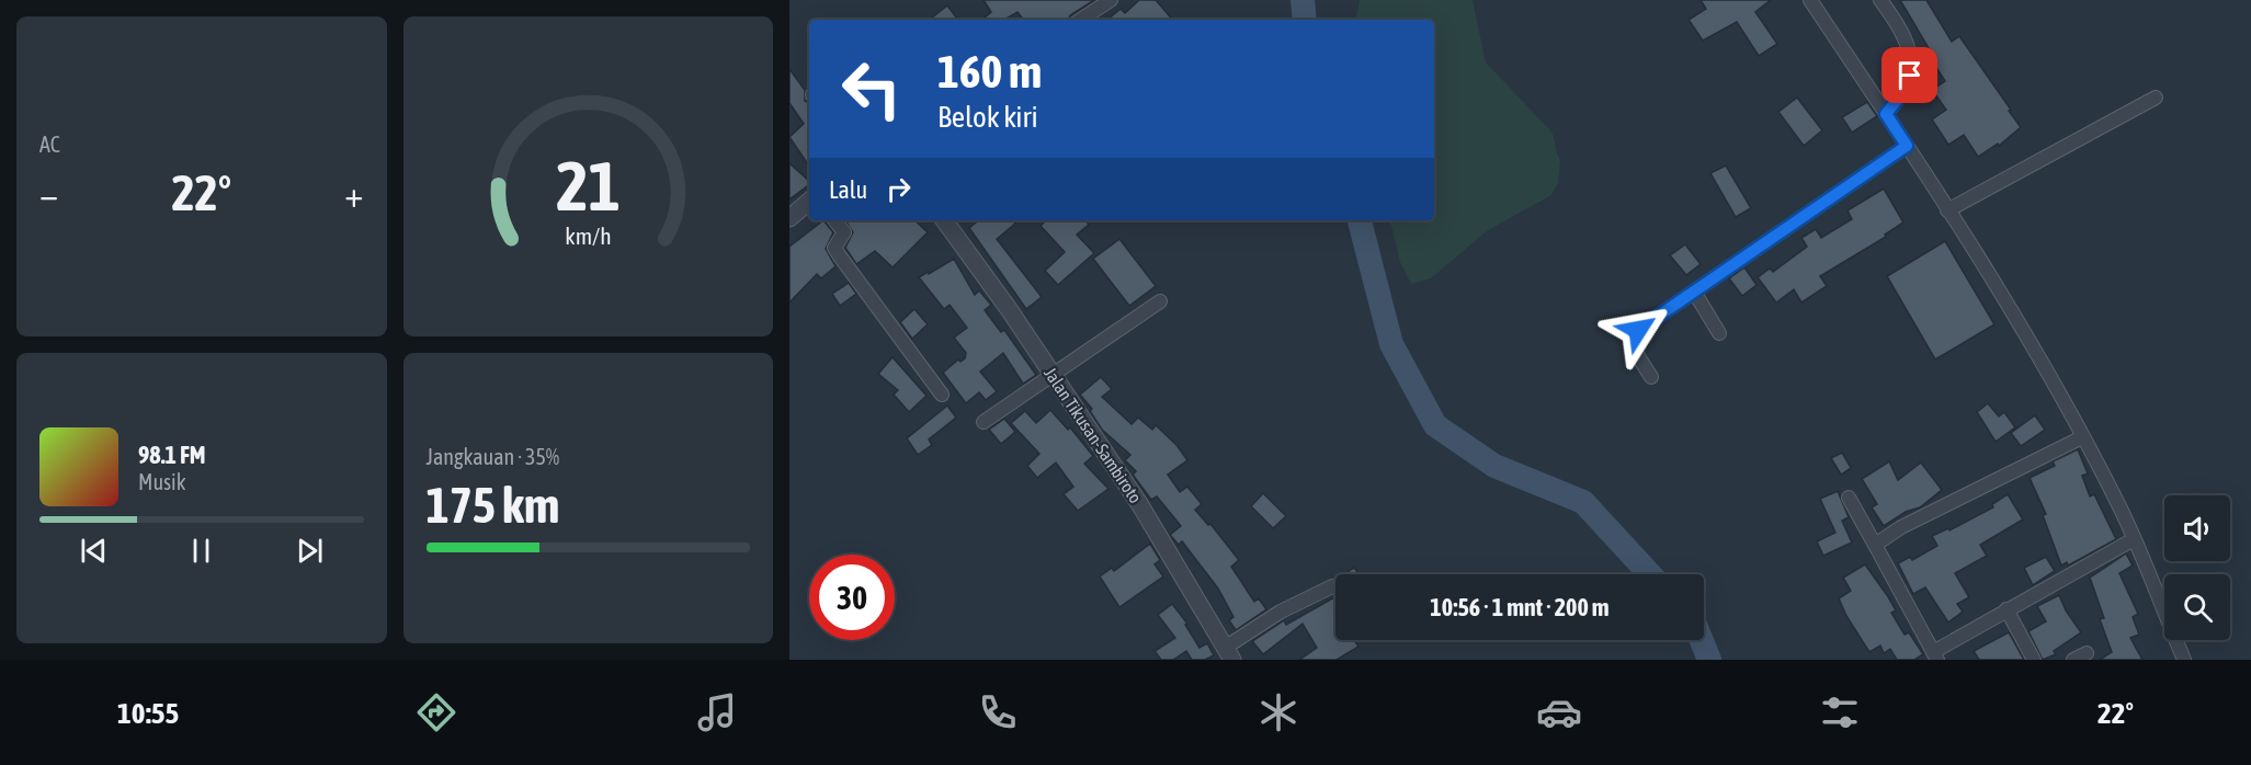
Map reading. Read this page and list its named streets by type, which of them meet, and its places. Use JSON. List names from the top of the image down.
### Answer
{
  "streets": {
    "street": ["Jalan Tikusan-Sambiroto"]
  },
  "page": {
    "tile": [
      "AC",
      ["Jangkauan · 35%", "175 km"]
    ],
    "turn": ["160 m", "Belok kiri"],
    "then": "Lalu",
    "heat": ["−", "22°", "+"],
    "song": ["98.1 FM", "Musik"],
    "limit": "30",
    "trip": "10:56 · 1 mnt · 200 m",
    "tabs": ["10:55", "22°"],
    "gauge": ["21", "km/h"]
  }
}
